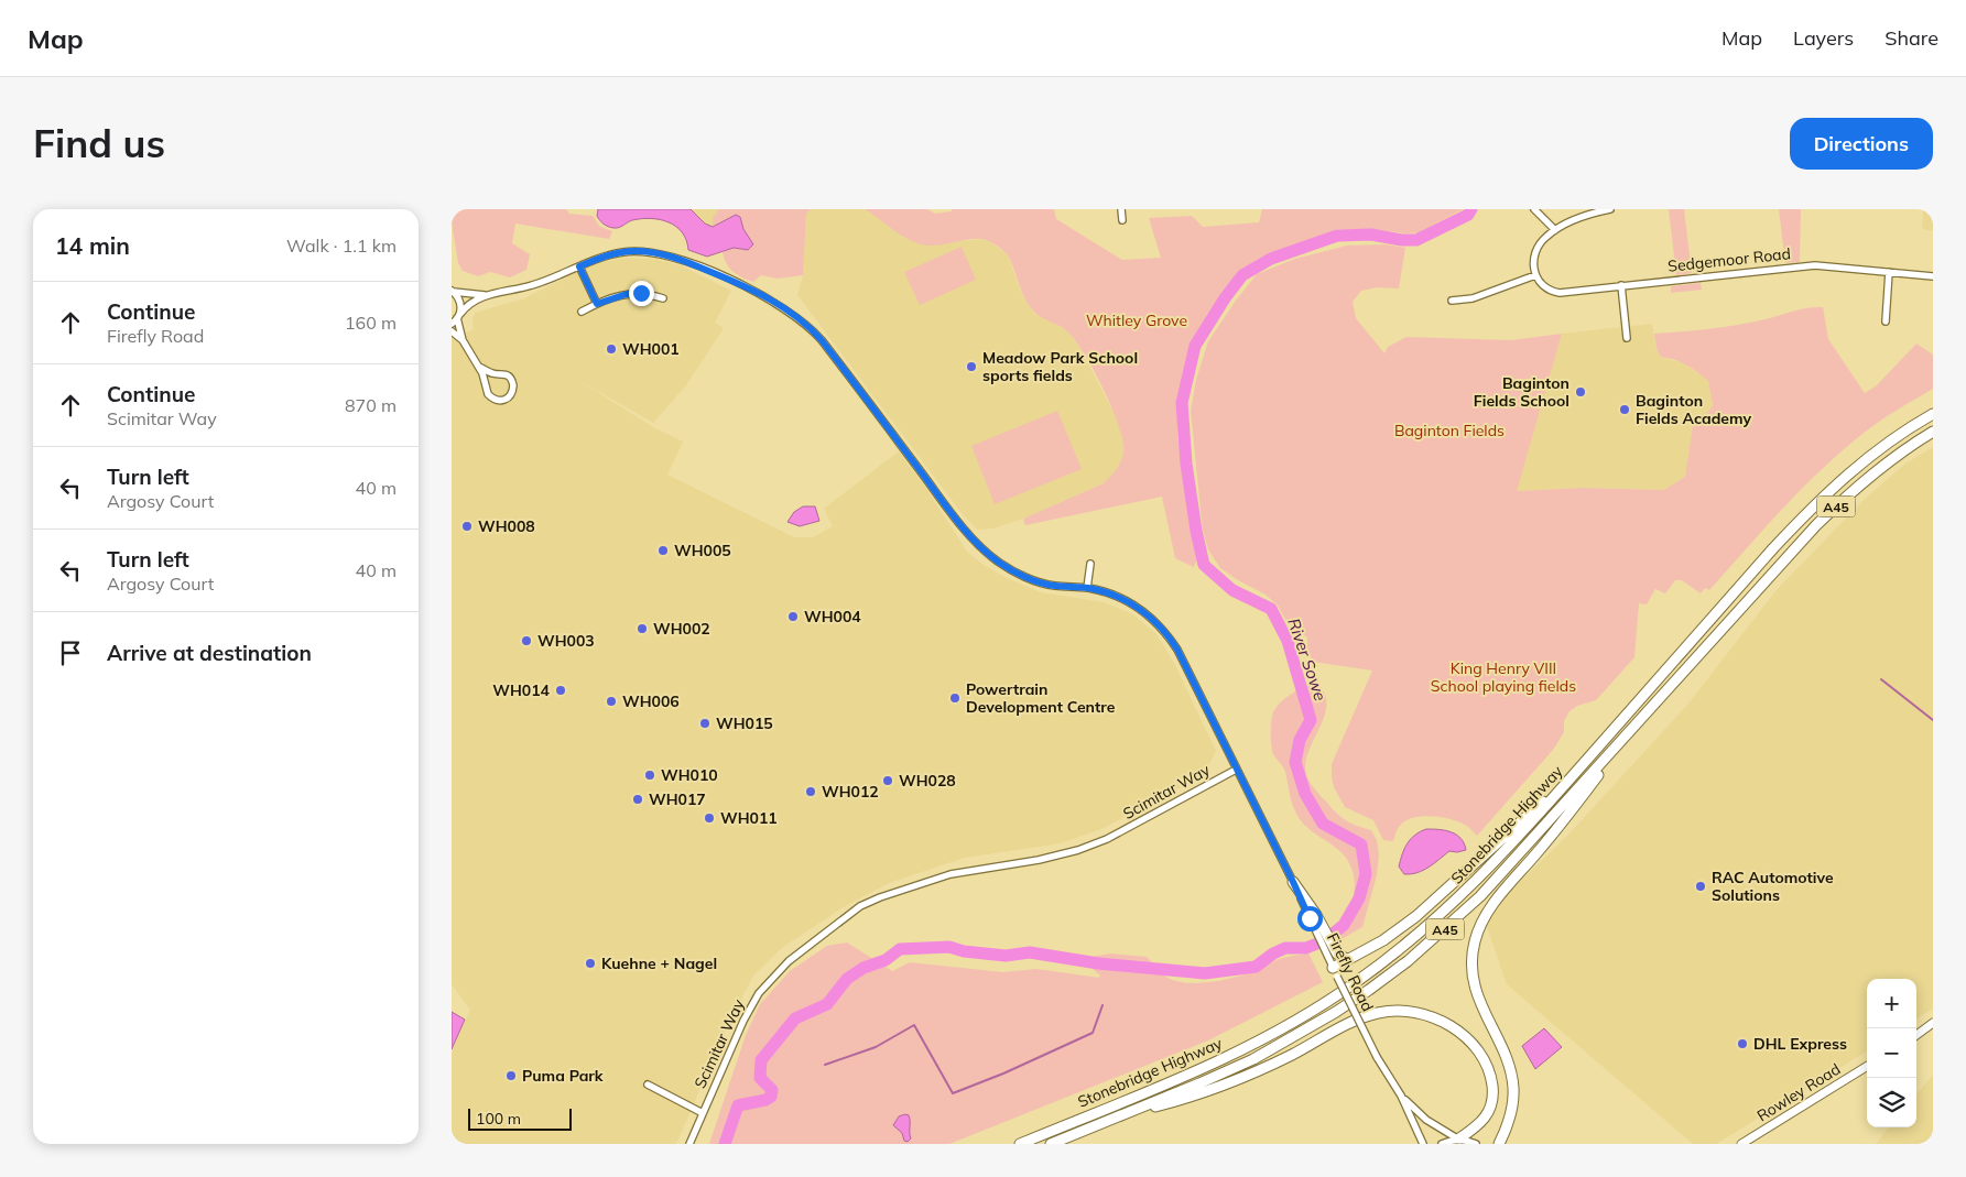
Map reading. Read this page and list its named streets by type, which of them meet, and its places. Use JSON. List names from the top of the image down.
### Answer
{
  "streets": {
    "highway": ["A45", "Stonebridge Highway"],
    "street": [
      "Sedgemoor Road",
      "Scimitar Way",
      "Firefly Road",
      "Rowley Road"
    ]
  },
  "crossings": [
    ["A45", "Stonebridge Highway"]
  ],
  "water": ["River Sowe"],
  "parks": ["Whitley Grove", "Baginton Fields", "King Henry VIII School playing fields"],
  "places": [
    "WH001",
    "Meadow Park School sports fields",
    "Baginton Fields School",
    "Baginton Fields Academy",
    "WH008",
    "WH005",
    "WH004",
    "WH002",
    "WH003",
    "WH014",
    "Powertrain Development Centre",
    "WH006",
    "WH015",
    "WH010",
    "WH028",
    "WH012",
    "WH017",
    "WH011",
    "RAC Automotive Solutions",
    "Kuehne + Nagel",
    "DHL Express",
    "Puma Park"
  ],
  "scale_bar": "100 m",
  "page": {
    "header": "Map",
    "nav": ["Map", "Layers", "Share"],
    "buttons": "Directions",
    "title": "Find us",
    "heading": ["14 min", "Walk · 1.1 km"],
    "list": [
      ["Continue", "Firefly Road", "160 m"],
      ["Continue", "Scimitar Way", "870 m"],
      ["Turn left", "Argosy Court", "40 m"],
      ["Turn left", "Argosy Court", "40 m"],
      "Arrive at destination"
    ],
    "map_buttons": ["+", "−"],
    "scale": "100 m"
  }
}
